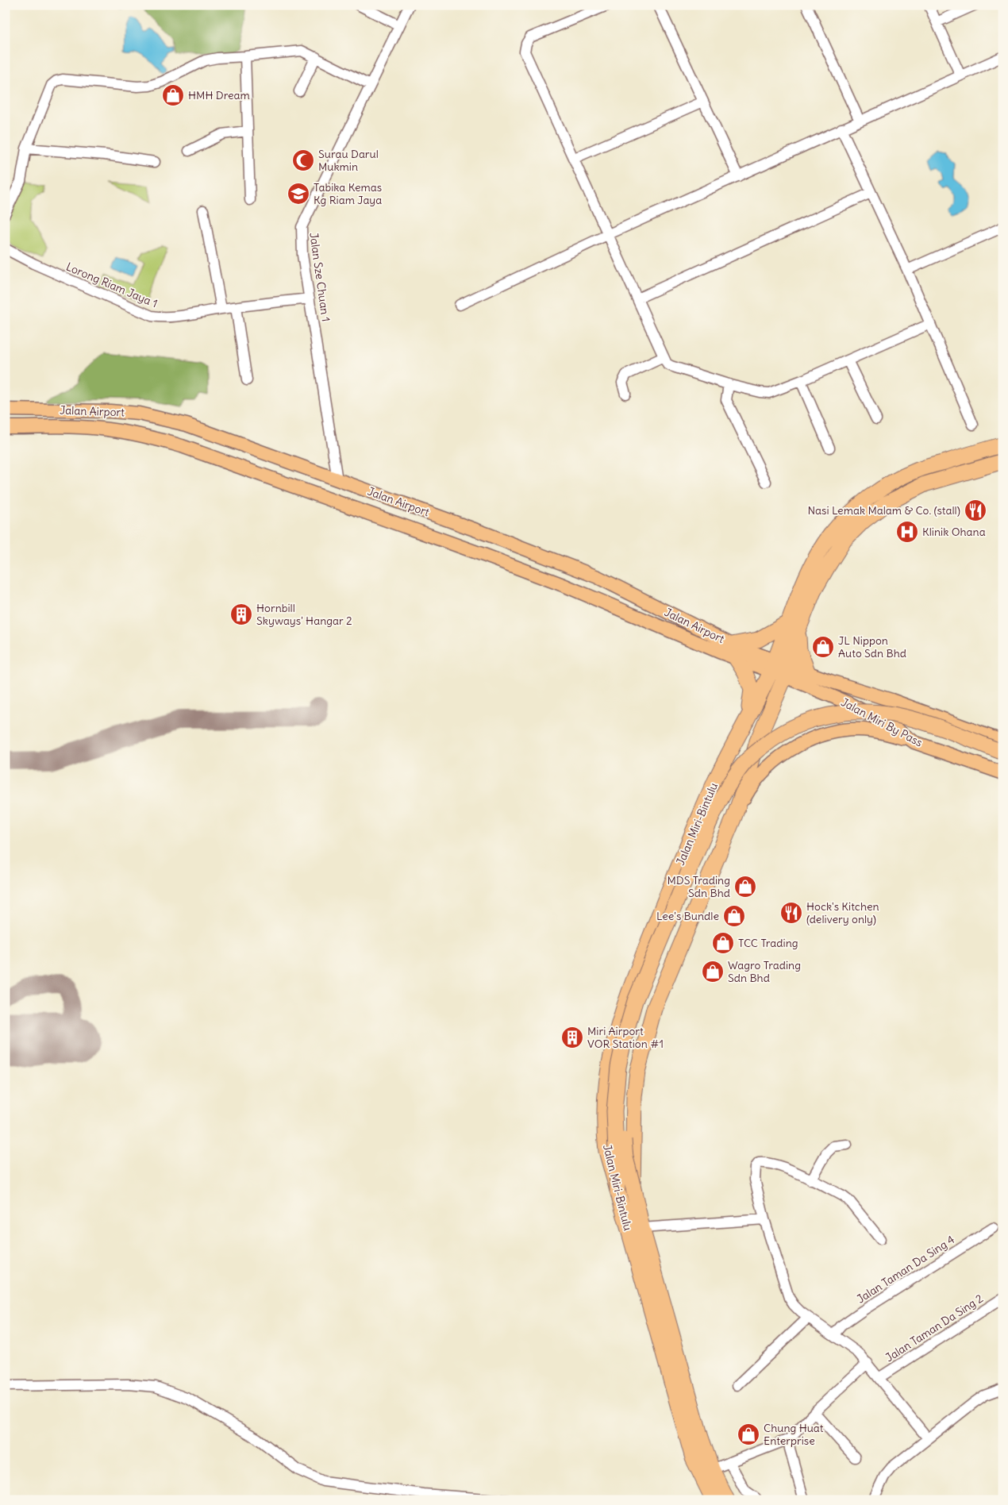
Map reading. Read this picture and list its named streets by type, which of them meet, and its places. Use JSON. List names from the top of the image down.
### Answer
{
  "streets": {
    "highway": ["Jalan Miri-Bintulu"],
    "main road": ["Jalan Airport", "Jalan Miri By Pass"],
    "street": [
      "Jalan Sze Chuan 1",
      "Lorong Riam Jaya 1",
      "Jalan Taman Da Sing 4",
      "Jalan Taman Da Sing 2"
    ]
  },
  "crossings": [
    ["Jalan Sze Chuan 1", "Lorong Riam Jaya 1"],
    ["Jalan Sze Chuan 1", "Jalan Airport"],
    ["Jalan Airport", "Jalan Miri By Pass"],
    ["Jalan Airport", "Jalan Miri-Bintulu"],
    ["Jalan Miri By Pass", "Jalan Miri-Bintulu"]
  ],
  "places": {
    "shop": [
      "HMH Dream",
      "JL Nippon Auto Sdn Bhd",
      "MDS Trading Sdn Bhd",
      "Lee's Bundle",
      "TCC Trading",
      "Wagro Trading Sdn Bhd",
      "Chung Huat Enterprise"
    ],
    "mosque": ["Surau Darul Mukmin"],
    "school or university": ["Tabika Kemas Kg Riam Jaya"],
    "restaurant": ["Nasi Lemak Malam & Co. (stall)", "Hock's Kitchen (delivery only)"],
    "hospital": ["Klinik Ohana"],
    "building": ["Hornbill Skyways' Hangar 2", "Miri Airport VOR Station #1"]
  }
}
